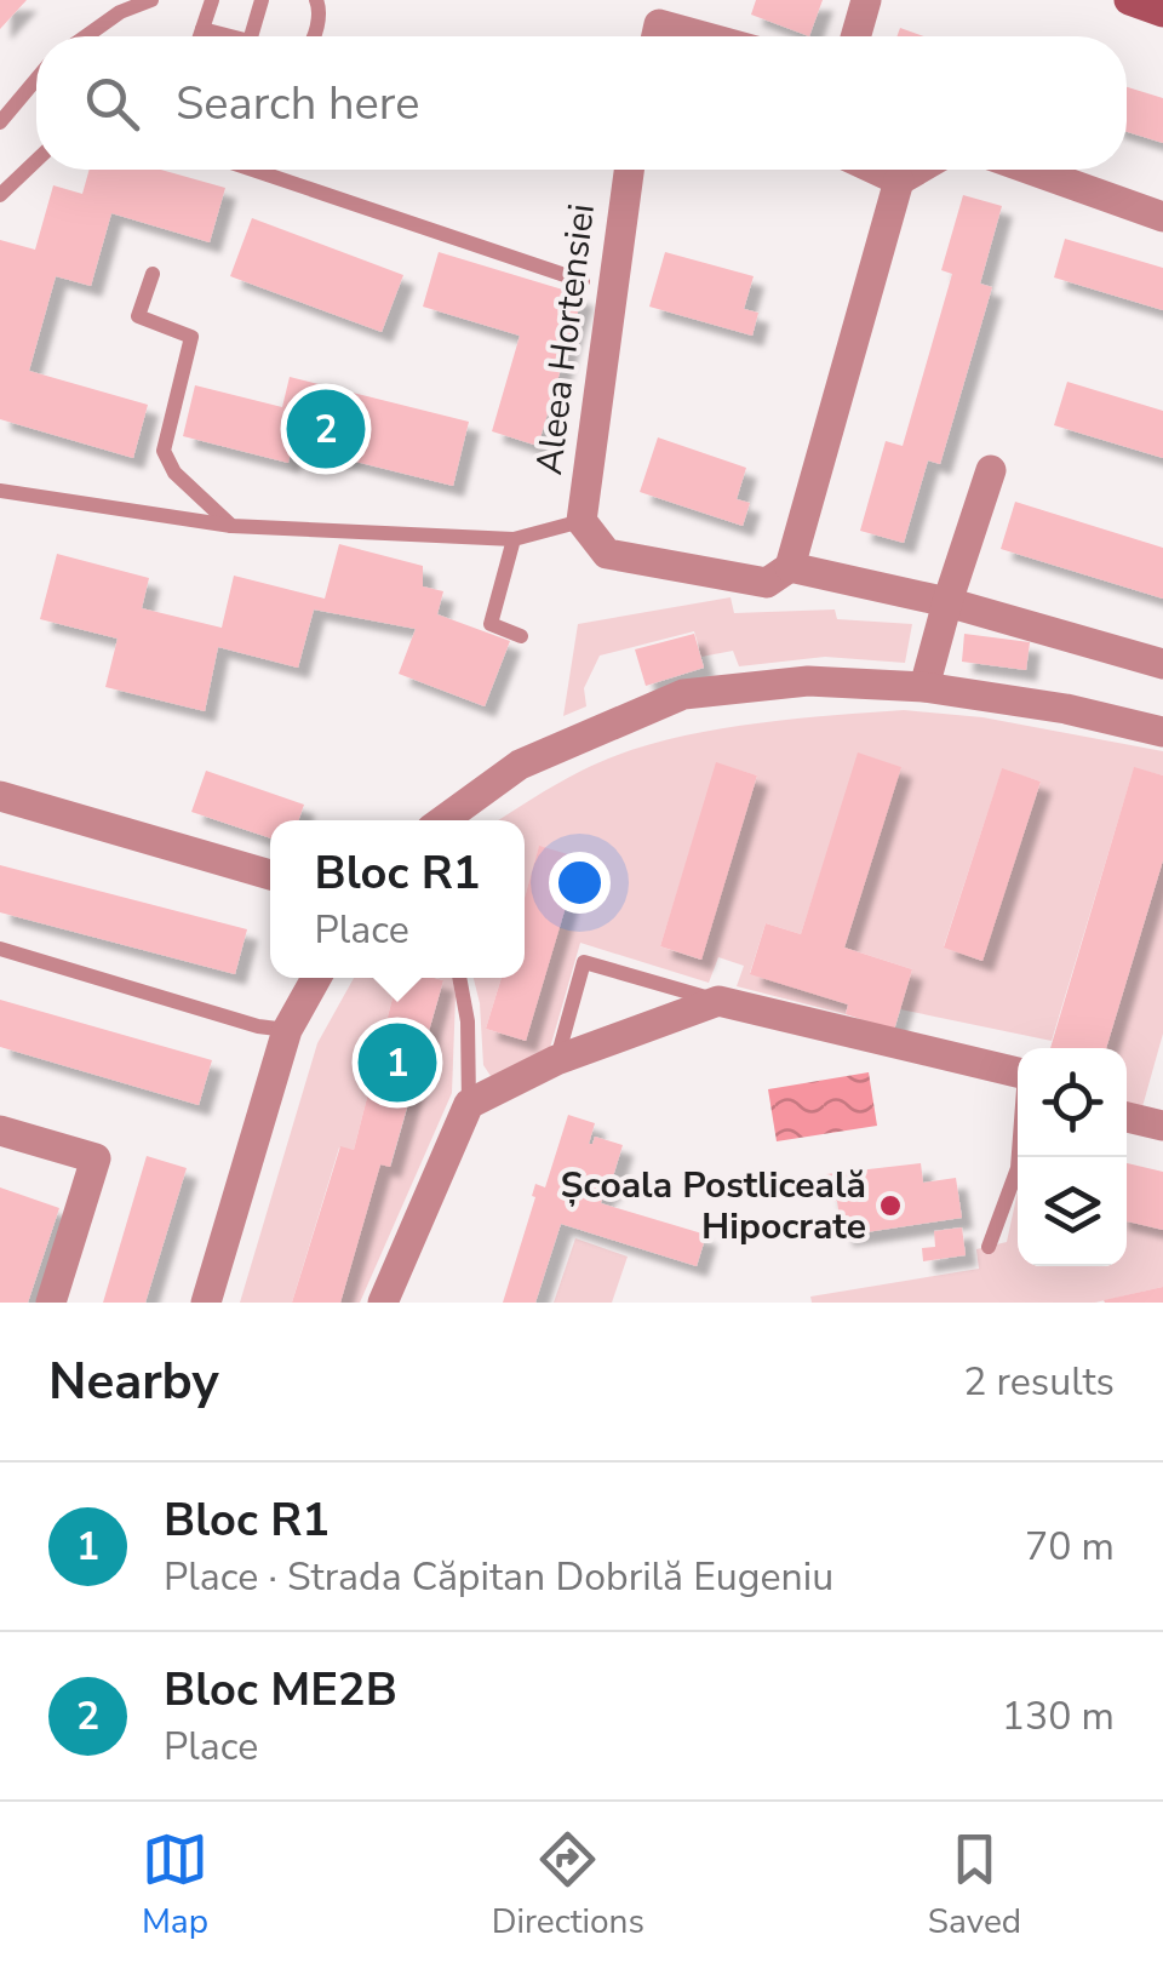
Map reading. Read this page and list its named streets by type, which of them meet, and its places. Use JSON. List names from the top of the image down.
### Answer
{
  "streets": {
    "street": ["Aleea Hortensiei"]
  },
  "places": ["Școala Postliceală Hipocrate"],
  "page": {
    "search": "Search here",
    "pins": ["2", "1"],
    "popup": ["Bloc R1", "Place"],
    "heading": ["Nearby", "2 results"],
    "list": [
      {
        "mark": "1",
        "name": "Bloc R1",
        "note": "Place · Strada Căpitan Dobrilă Eugeniu",
        "value": "70 m"
      },
      {
        "mark": "2",
        "name": "Bloc ME2B",
        "note": "Place",
        "value": "130 m"
      }
    ],
    "nav": ["Map", "Directions", "Saved"]
  }
}
